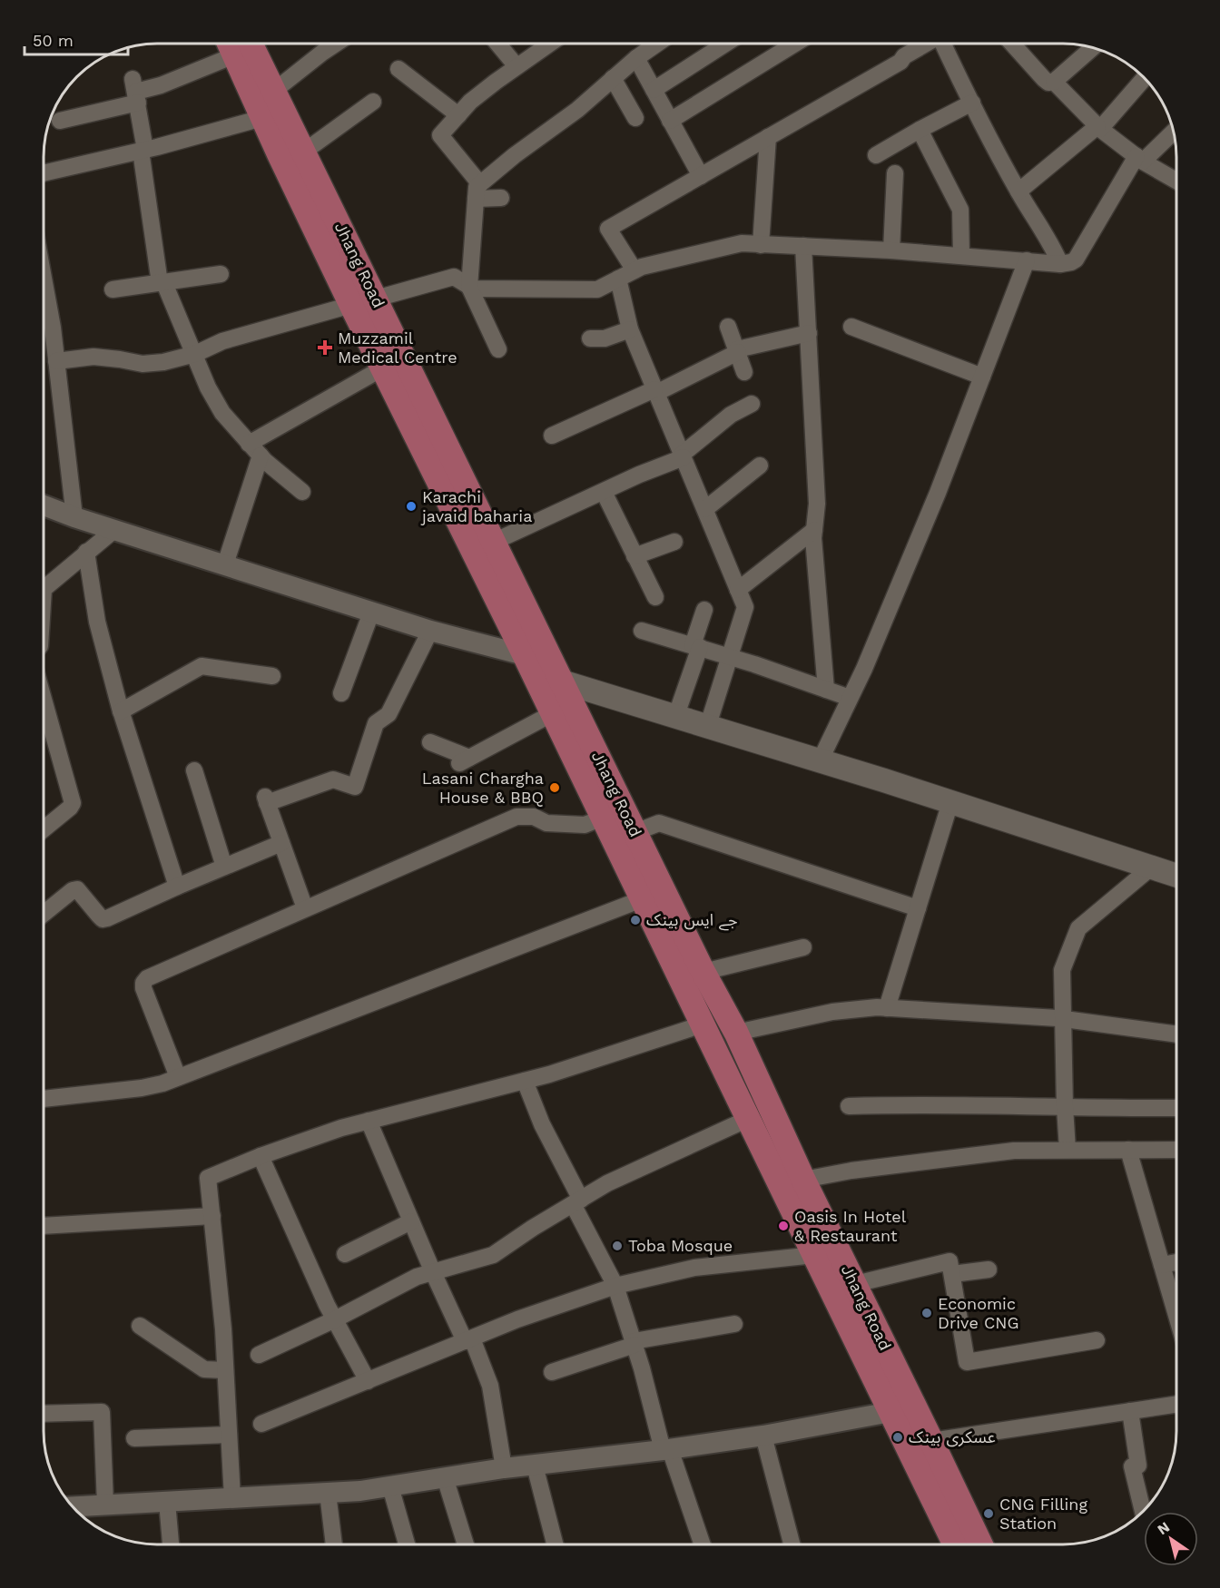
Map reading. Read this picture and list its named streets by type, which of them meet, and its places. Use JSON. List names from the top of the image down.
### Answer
{
  "streets": {
    "main road": ["Jhang Road"]
  },
  "places": {
    "health": ["Muzzamil Medical Centre"],
    "other": [
      "Karachi javaid baharia",
      "Lasani Chargha House & BBQ",
      "جے ایس بینک",
      "Oasis In Hotel & Restaurant",
      "Toba Mosque",
      "Economic Drive CNG",
      "عسکری بینک",
      "CNG Filling Station"
    ]
  },
  "scale_bar": "50 m",
  "north": "top left"
}
